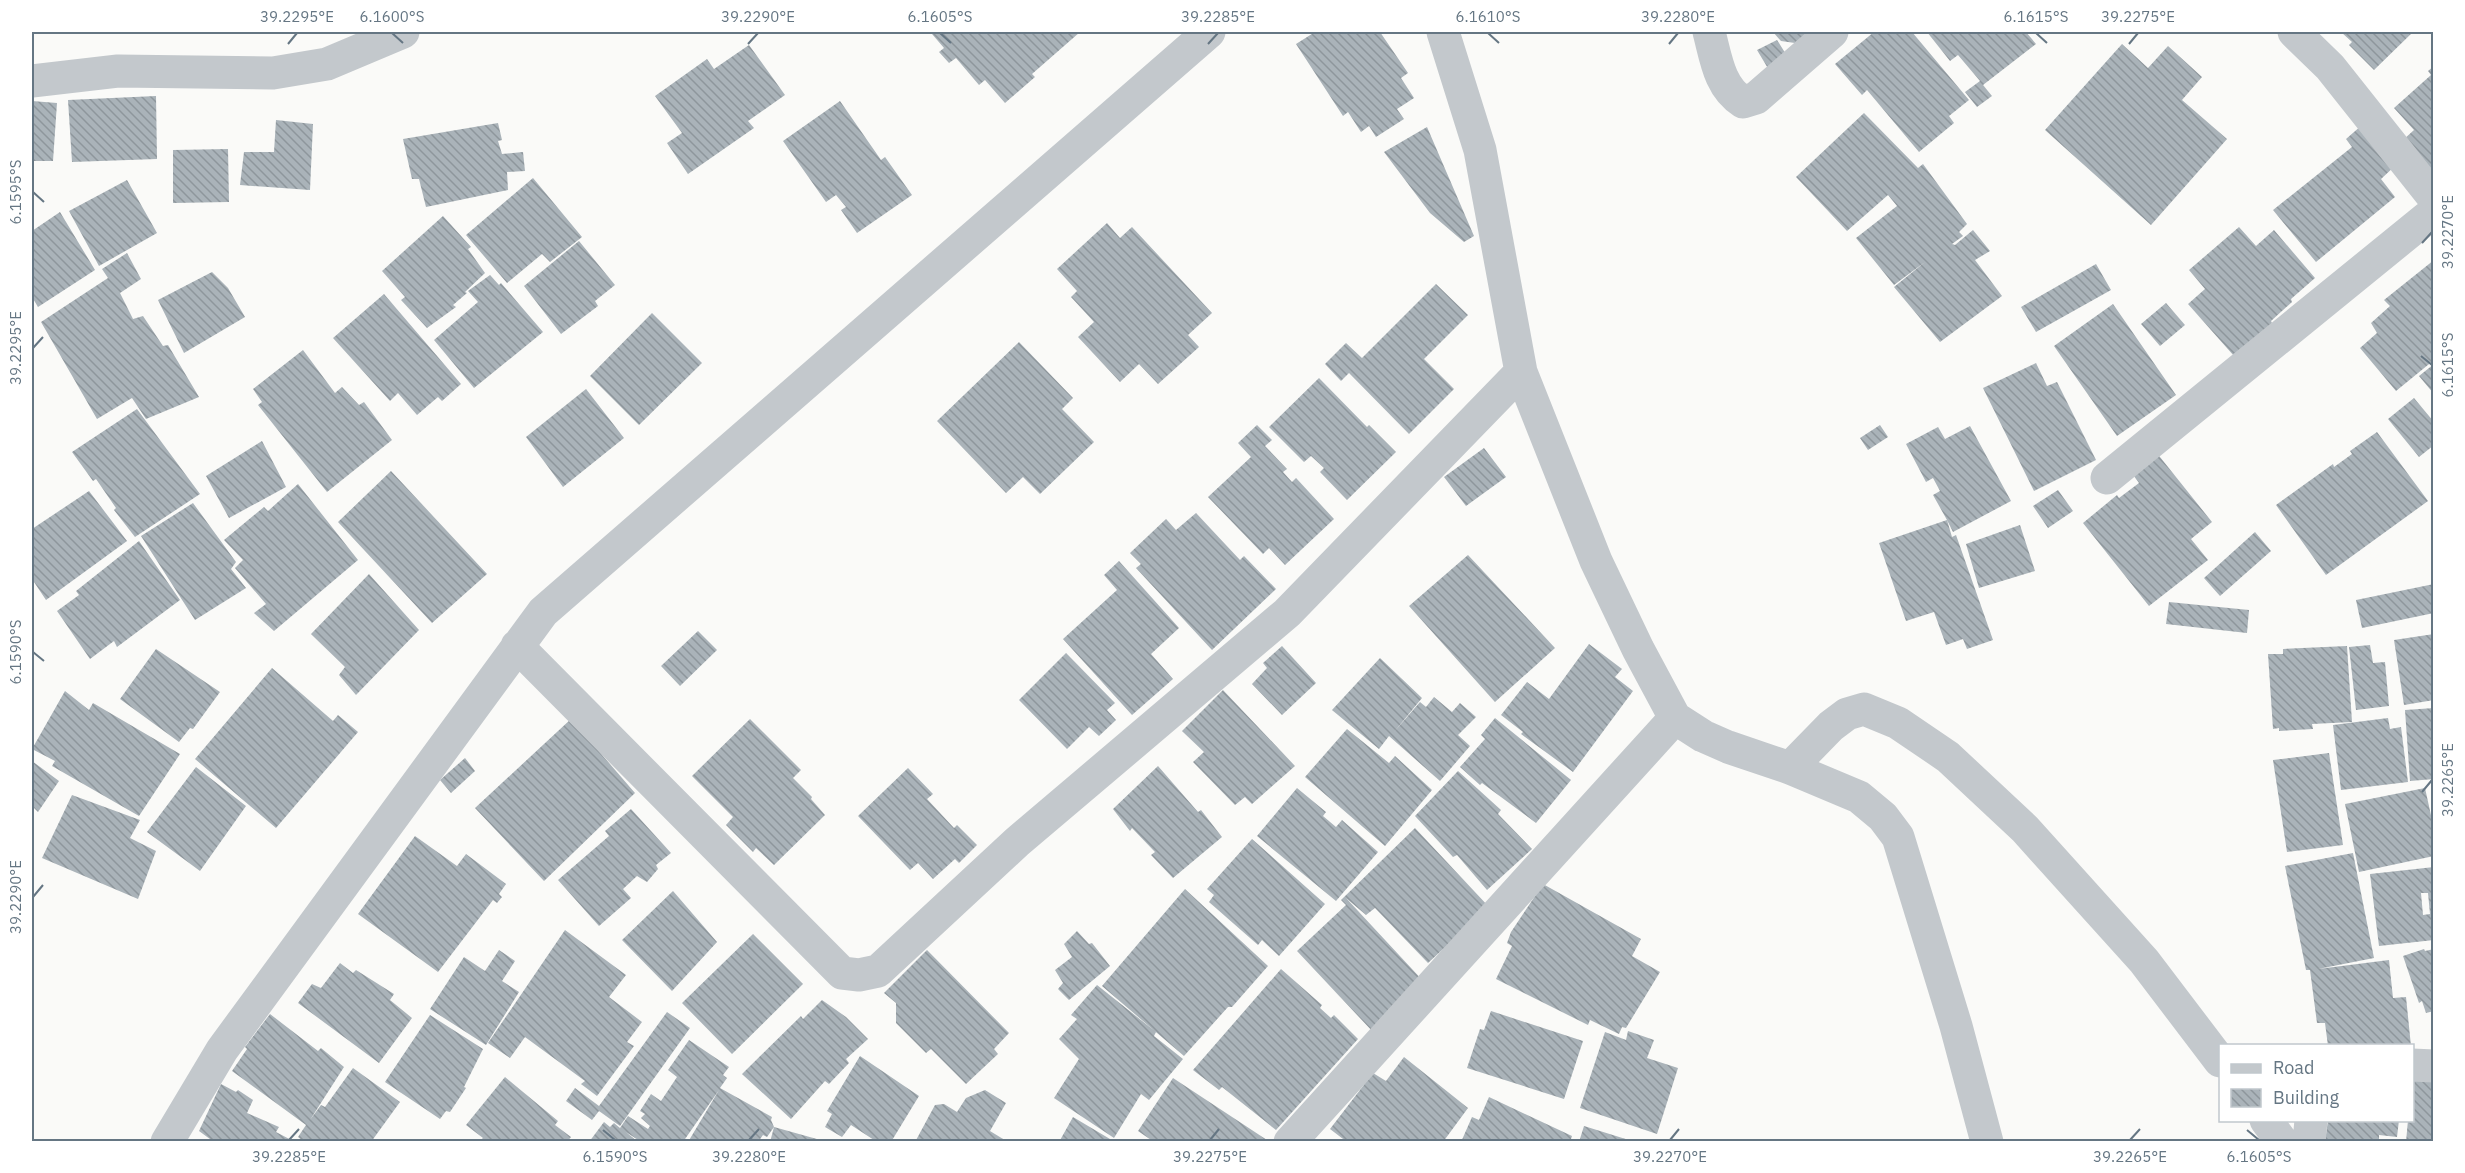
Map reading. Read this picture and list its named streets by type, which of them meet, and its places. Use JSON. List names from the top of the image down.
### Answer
{
  "legend": ["Road", "Building"],
  "coordinates": [
    "39.2295°E",
    "6.1600°S",
    "39.2290°E",
    "6.1605°S",
    "39.2285°E",
    "6.1610°S",
    "39.2280°E",
    "6.1615°S",
    "39.2275°E",
    "6.1595°S",
    "39.2270°E",
    "6.1590°S",
    "39.2265°E"
  ]
}
